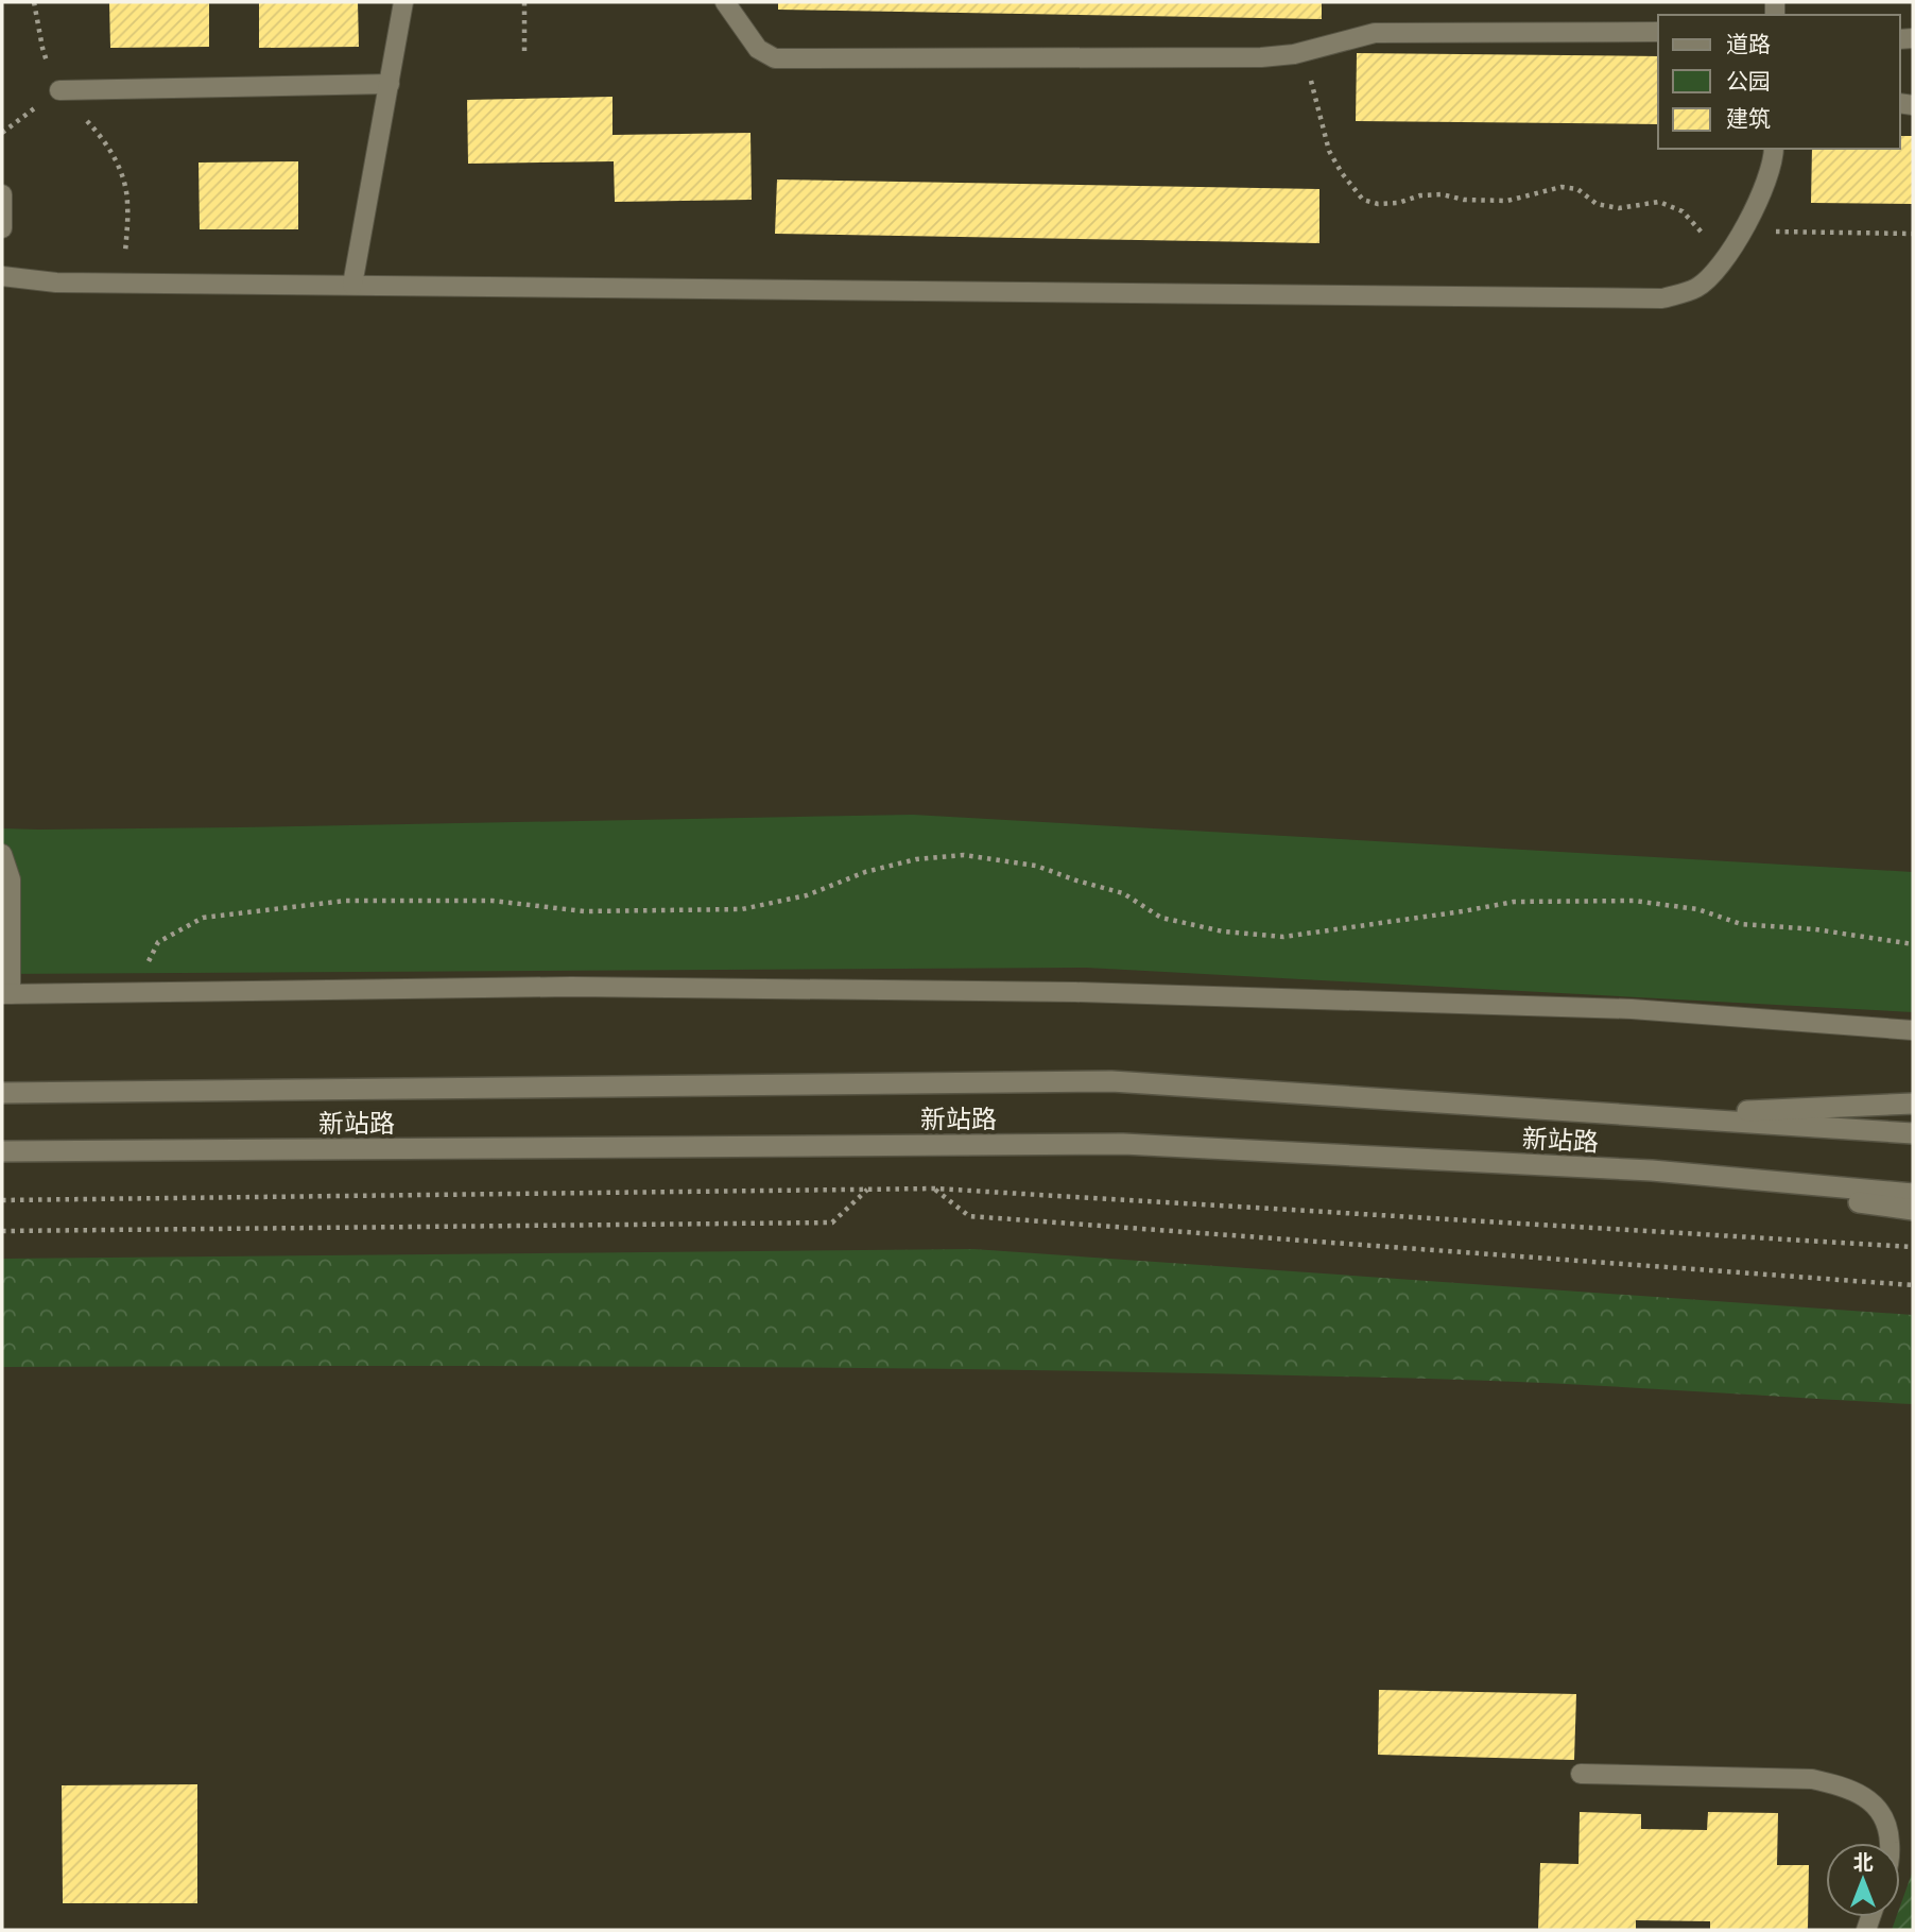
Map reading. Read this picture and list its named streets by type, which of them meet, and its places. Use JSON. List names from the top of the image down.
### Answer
{
  "streets": {
    "street": ["新站路"]
  },
  "legend": ["道路", "公园", "建筑"],
  "north": "top"
}
